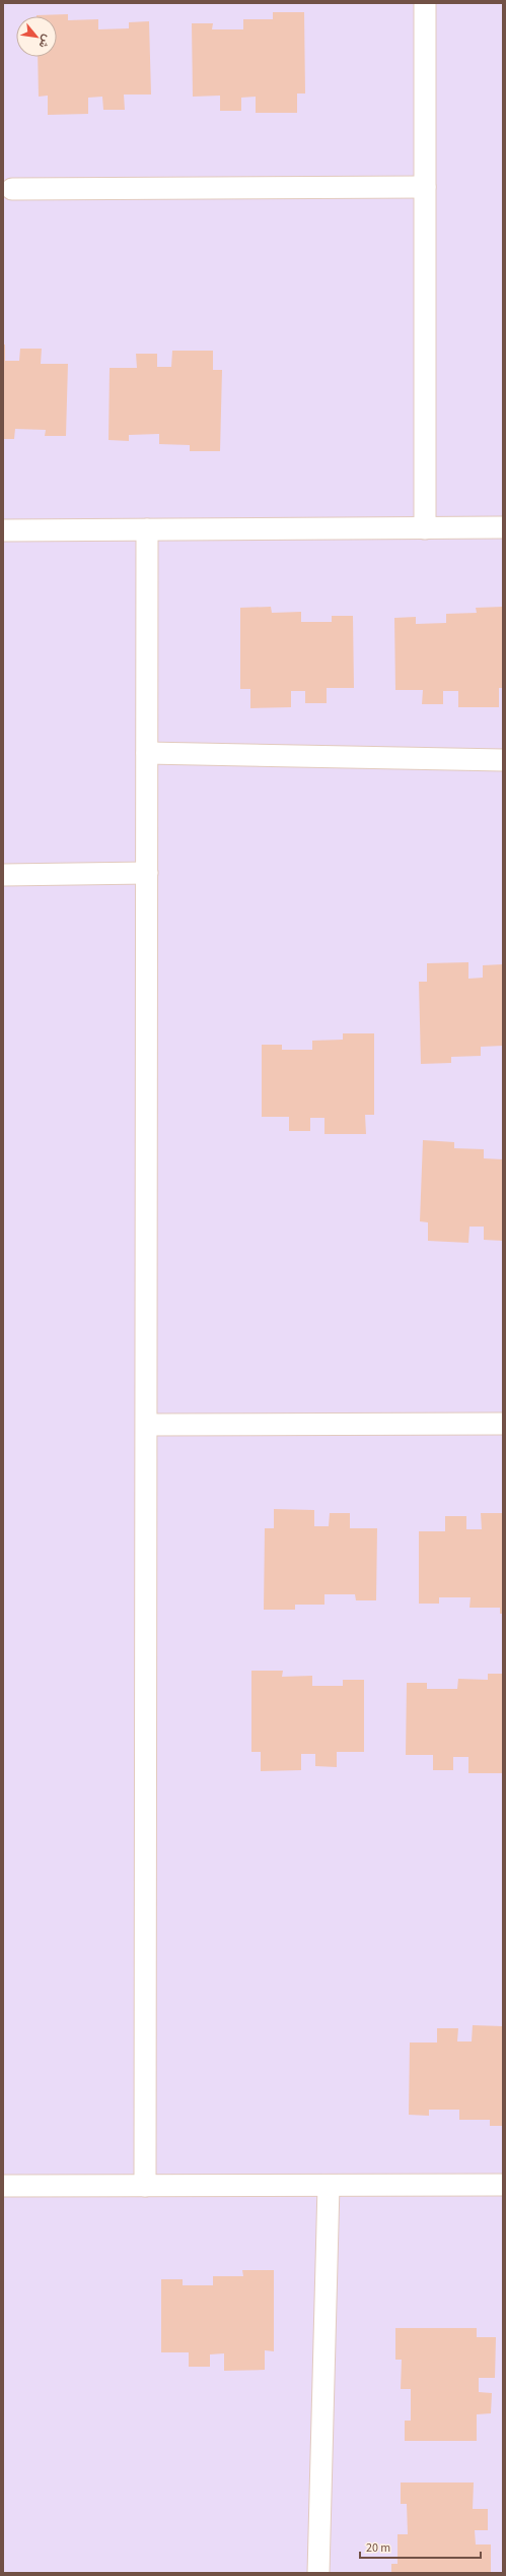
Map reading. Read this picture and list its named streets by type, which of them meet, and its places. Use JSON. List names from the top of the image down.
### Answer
{
  "scale_bar": "20 m",
  "north": "bottom right"
}
